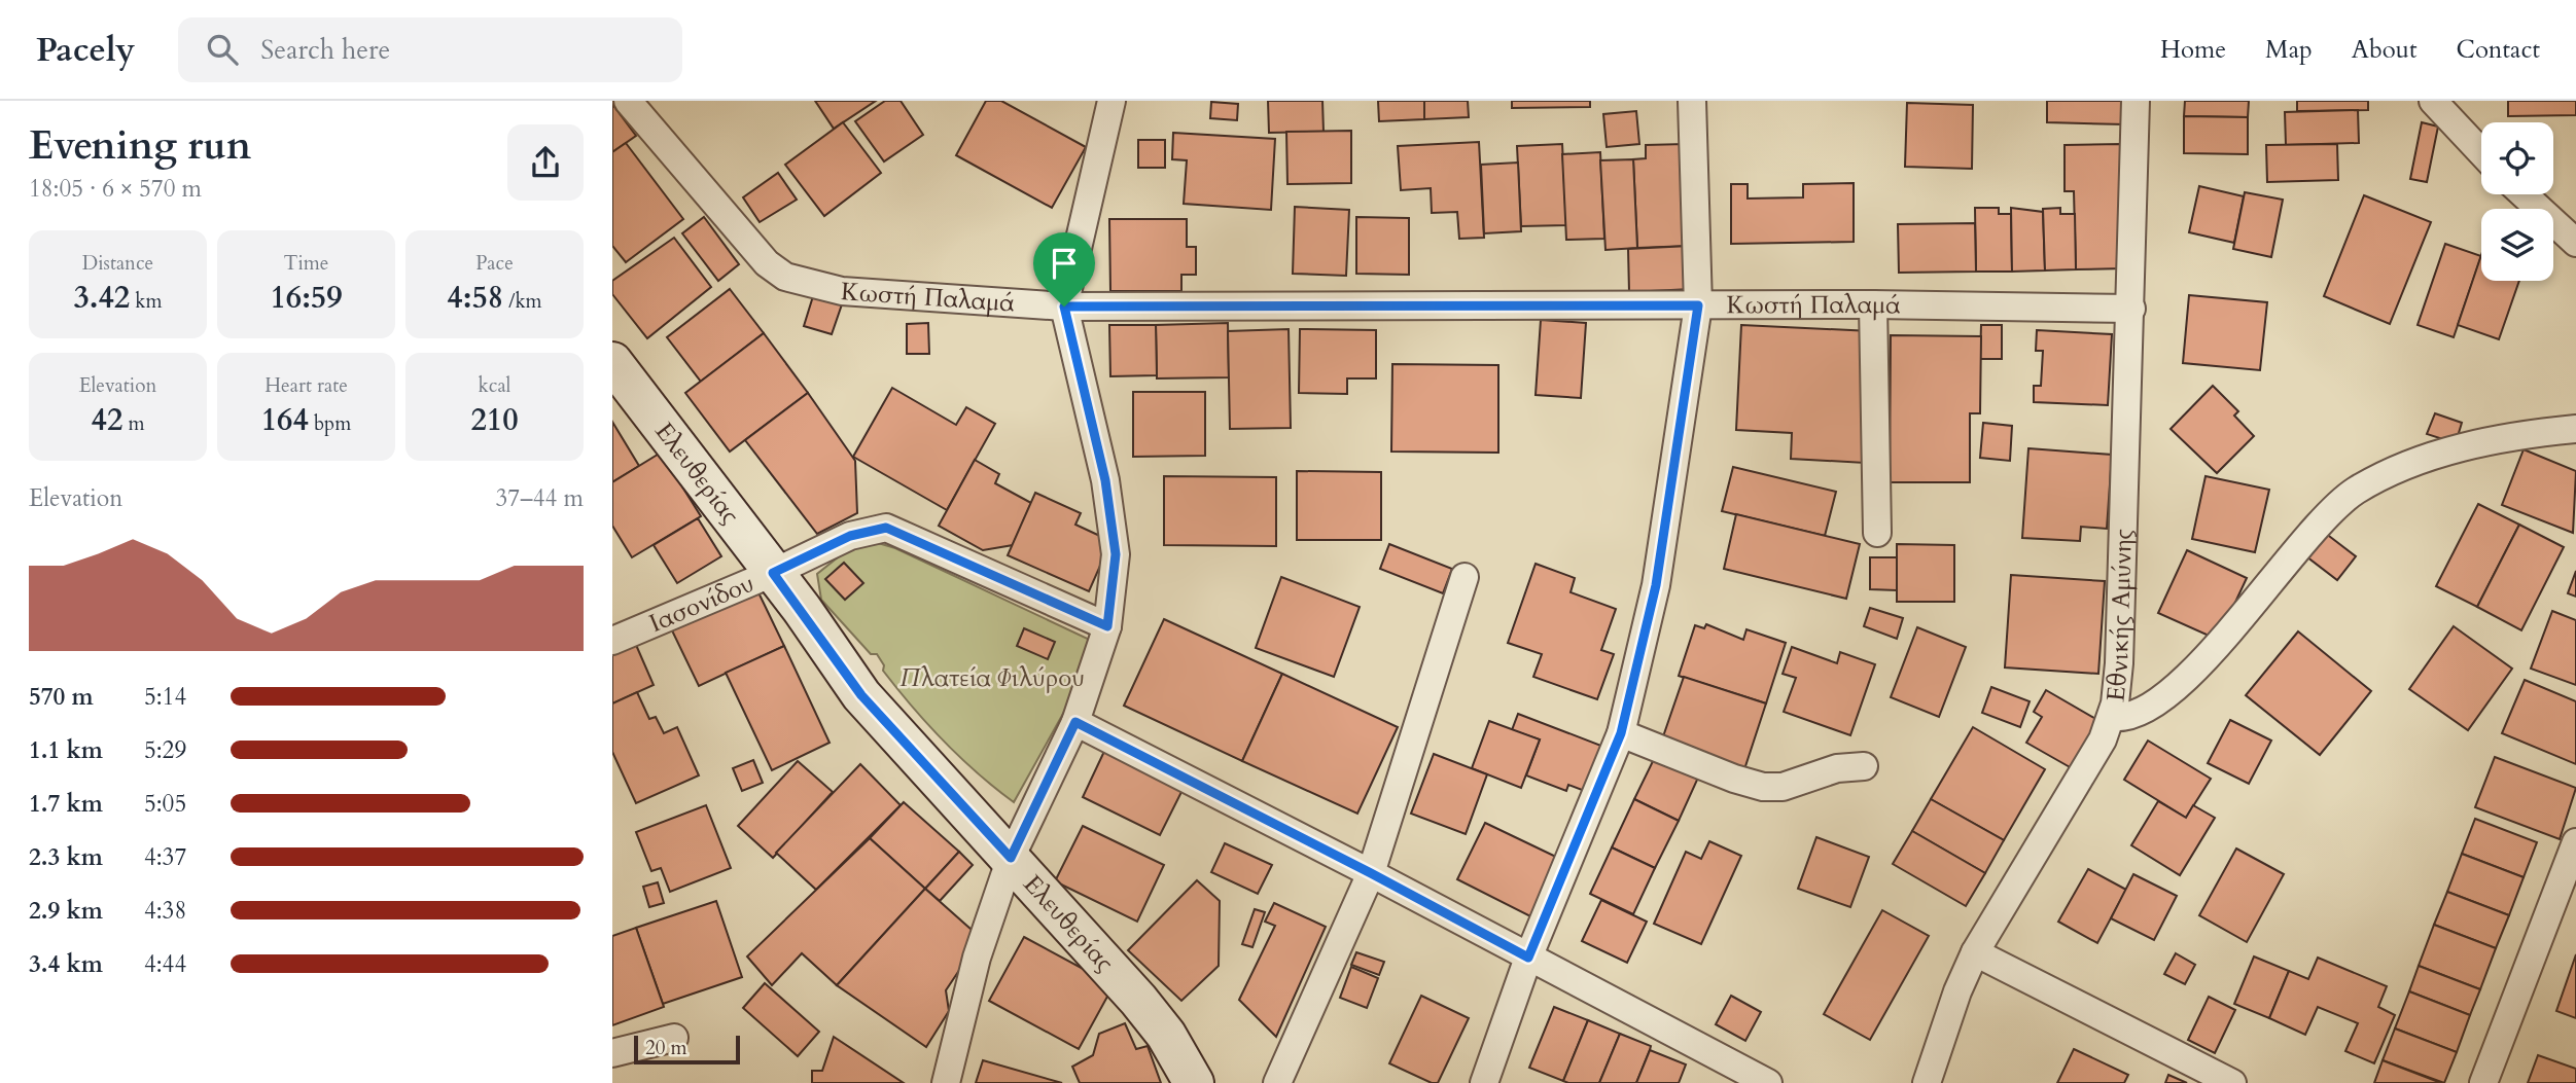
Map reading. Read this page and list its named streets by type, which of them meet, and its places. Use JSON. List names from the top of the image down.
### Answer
{
  "streets": {
    "street": [
      "Κωστή Παλαμά",
      "Ελευθερίας",
      "Ιασονίδου",
      "Εθνικής Αμύνης"
    ]
  },
  "crossings": [
    ["Κωστή Παλαμά", "Εθνικής Αμύνης"],
    ["Ελευθερίας", "Ιασονίδου"]
  ],
  "parks": ["Πλατεία Φιλύρου"],
  "scale_bar": "20 m",
  "page": {
    "header": "Pacely",
    "search": "Search here",
    "nav": [
      "Home",
      "Map",
      "About",
      "Contact"
    ],
    "heading": ["Evening run", "18:05 · 6 × 570 m"],
    "stats": [
      ["Distance", "3.42 km"],
      ["Time", "16:59"],
      ["Pace", "4:58 /km"],
      ["Elevation", "42 m"],
      ["Heart rate", "164 bpm"],
      ["kcal", "210"]
    ],
    "chart": ["Elevation", "37–44 m"],
    "list": [
      {
        "name": "570 m",
        "note": "5:14"
      },
      {
        "name": "1.1 km",
        "note": "5:29"
      },
      {
        "name": "1.7 km",
        "note": "5:05"
      },
      {
        "name": "2.3 km",
        "note": "4:37"
      },
      {
        "name": "2.9 km",
        "note": "4:38"
      },
      {
        "name": "3.4 km",
        "note": "4:44"
      }
    ],
    "scale": "20 m"
  }
}
